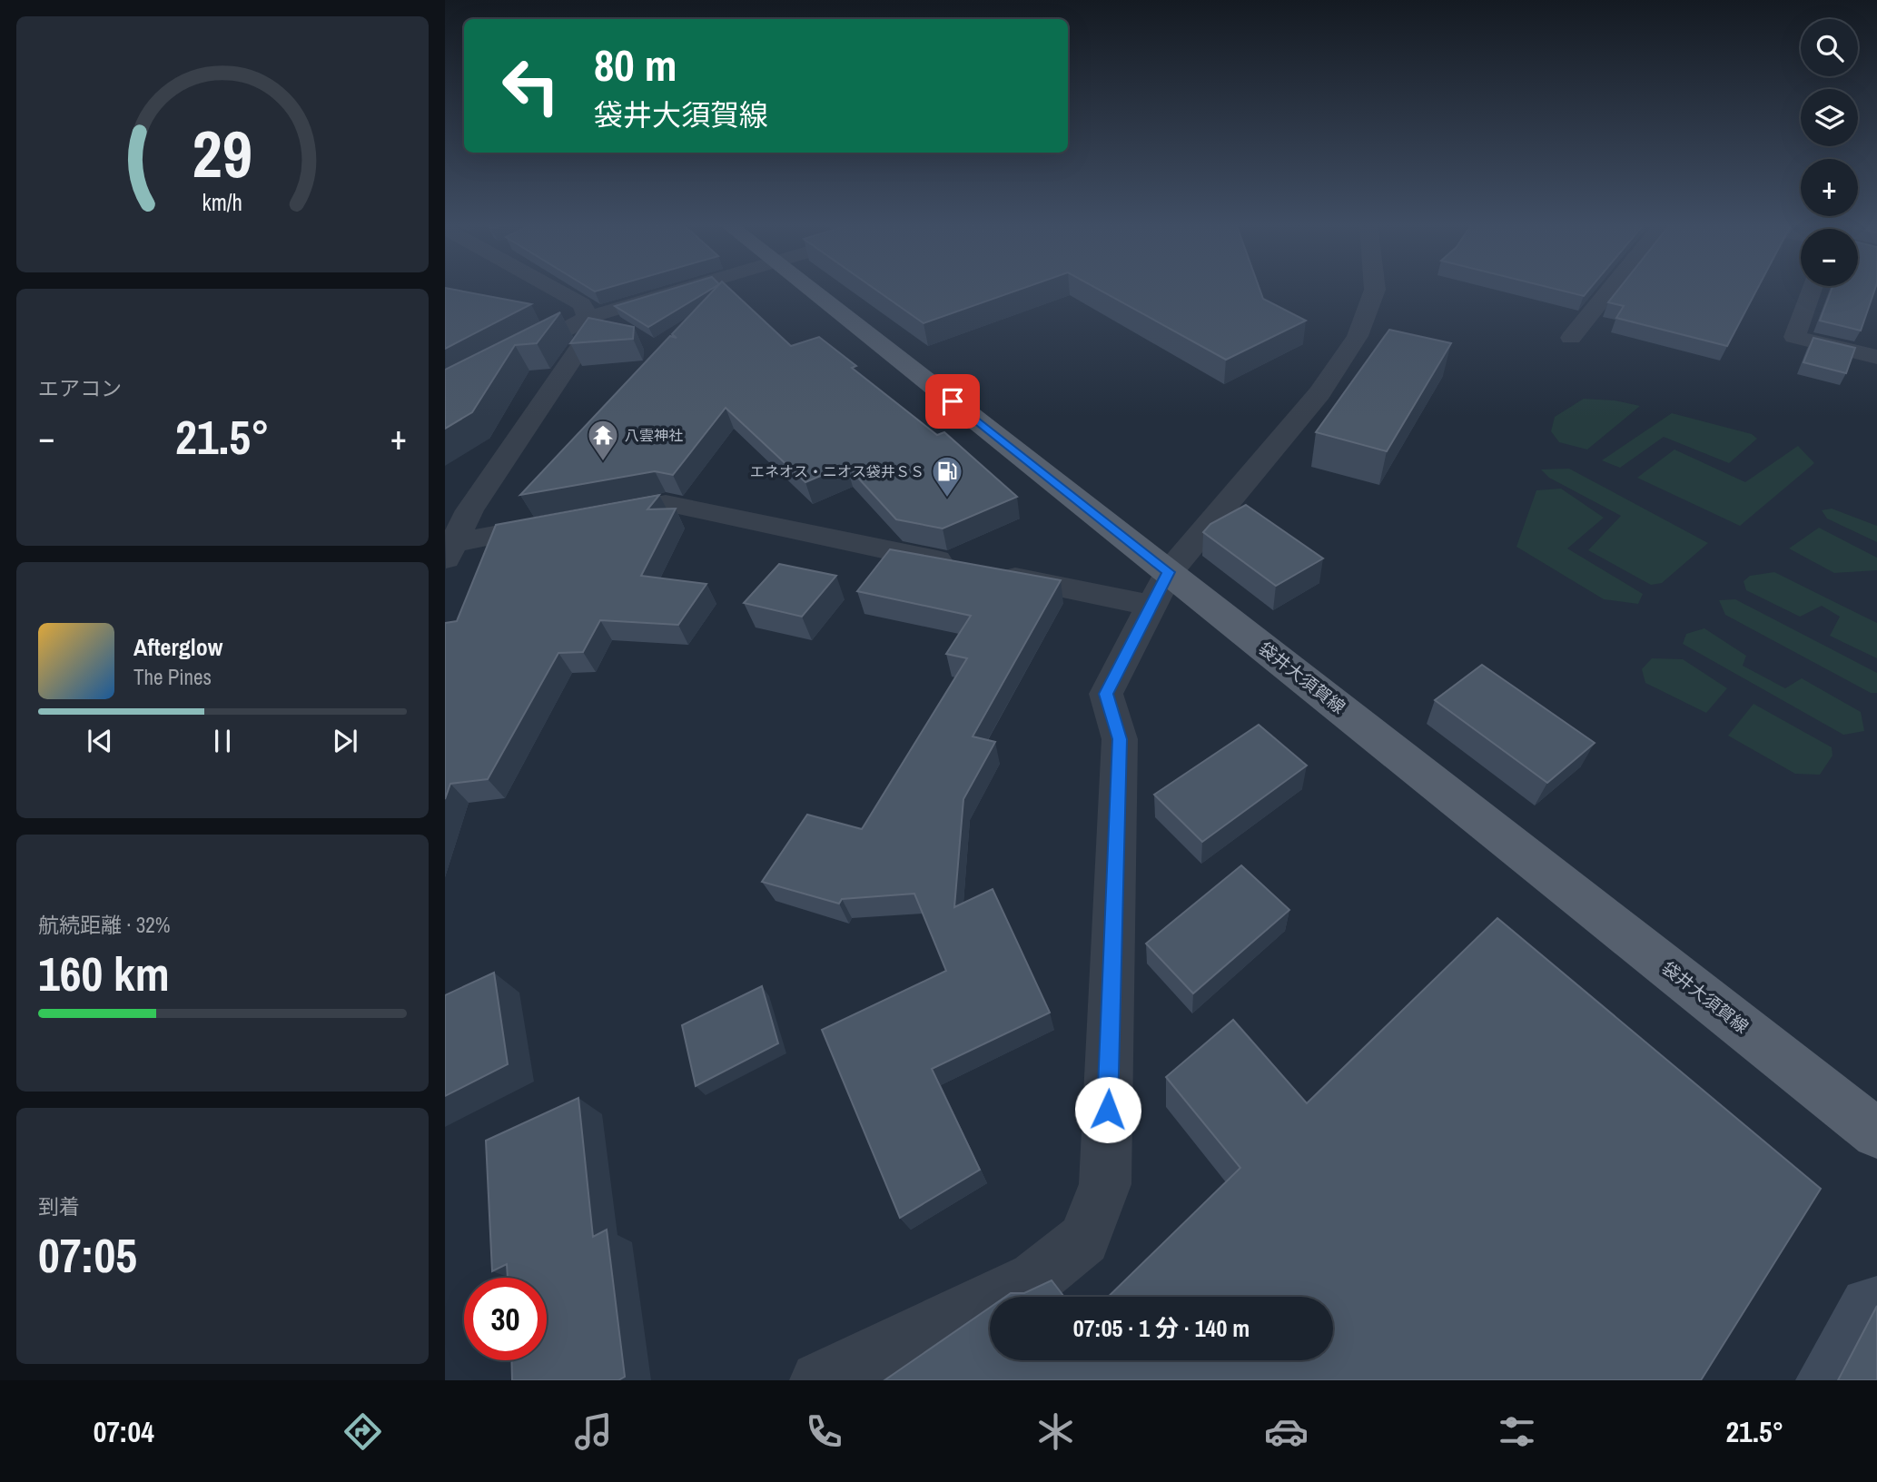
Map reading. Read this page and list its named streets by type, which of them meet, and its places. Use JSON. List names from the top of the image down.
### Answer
{
  "streets": {
    "main road": ["袋井大須賀線"]
  },
  "places": {
    "temple": ["八雲神社"],
    "fuel station": ["エネオス・ニオス袋井ＳＳ"]
  },
  "page": {
    "map_buttons": ["+", "−"],
    "turn": ["80 m", "袋井大須賀線"],
    "tile": [
      "エアコン",
      ["航続距離 · 32%", "160 km"],
      ["到着", "07:05"]
    ],
    "heat": ["−", "21.5°", "+"],
    "song": ["Afterglow", "The Pines"],
    "limit": "30",
    "trip": "07:05 · 1 分 · 140 m",
    "tabs": ["07:04", "21.5°"],
    "gauge": ["29", "km/h"]
  }
}
